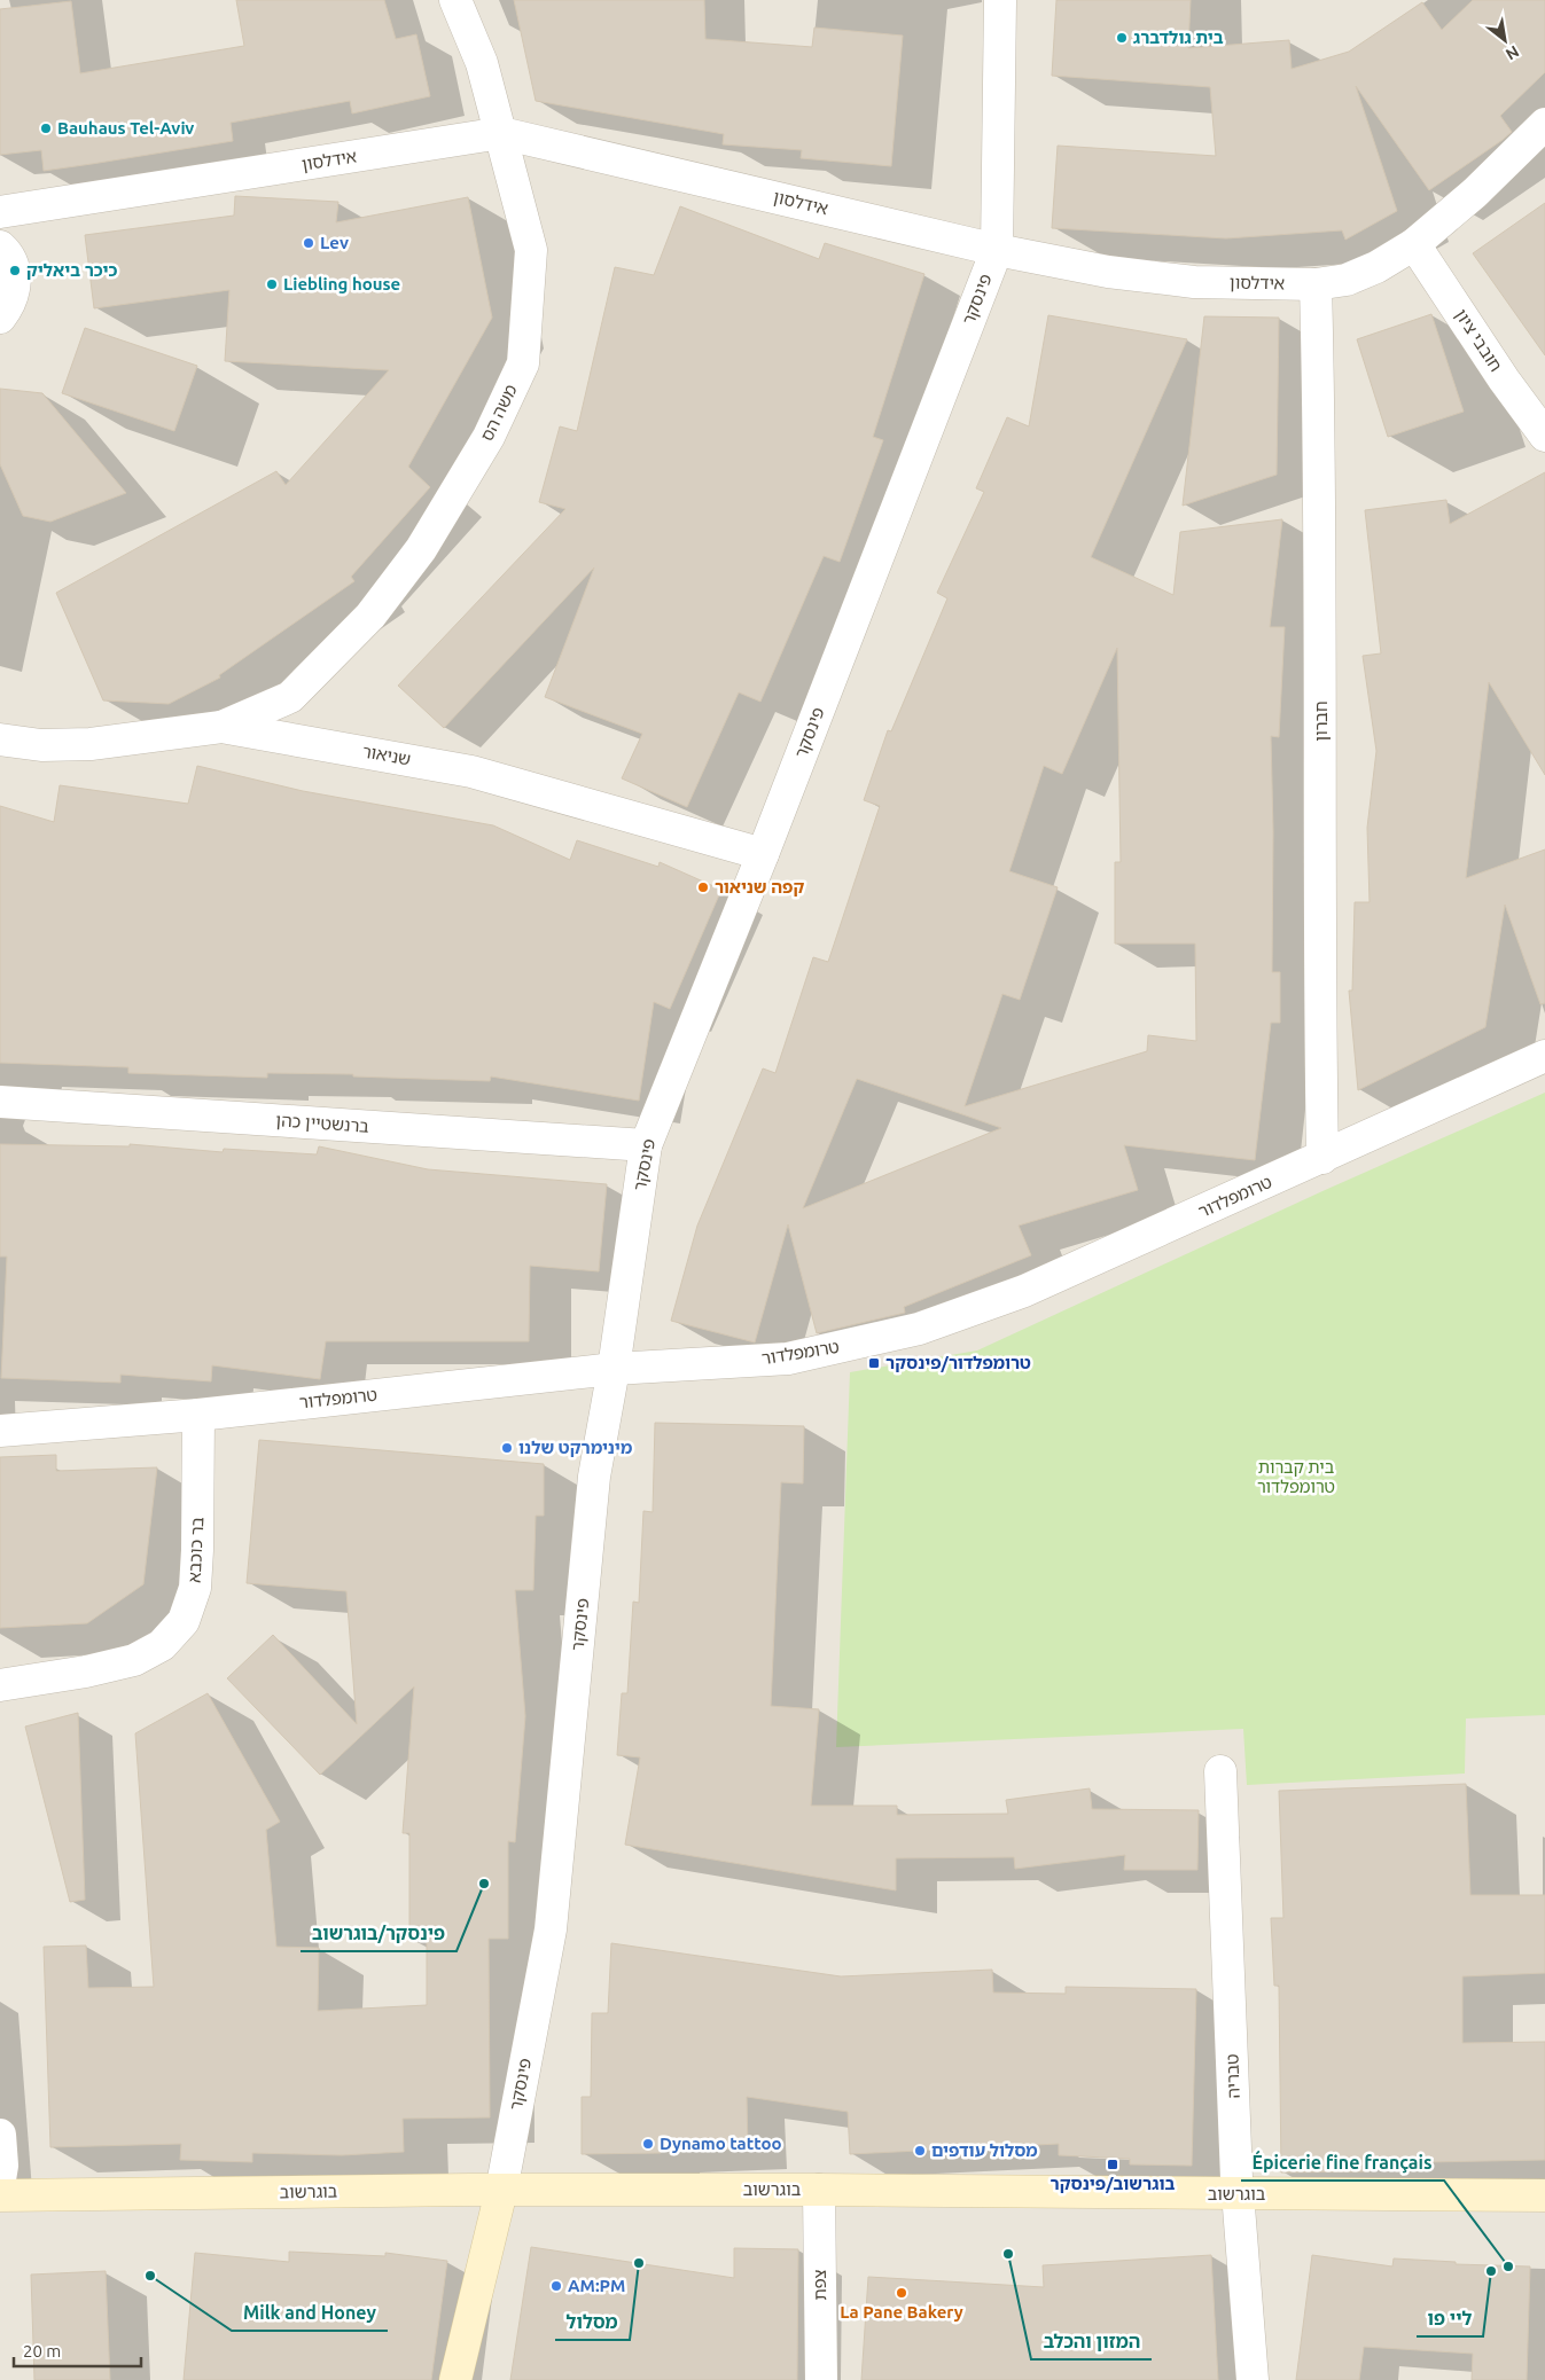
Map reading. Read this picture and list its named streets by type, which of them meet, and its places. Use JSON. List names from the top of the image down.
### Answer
{
  "streets": {
    "street": [
      "אידלסון",
      "פינסקר",
      "חובבי ציון",
      "משה הס",
      "חברון",
      "שניאור",
      "ברנשטיין כהן",
      "טרומפלדור",
      "בר כוכבא",
      "טבריה",
      "בוגרשוב",
      "צפת"
    ]
  },
  "crossings": [
    ["אידלסון", "פינסקר"],
    ["אידלסון", "חובבי ציון"],
    ["אידלסון", "משה הס"],
    ["אידלסון", "חברון"],
    ["פינסקר", "שניאור"],
    ["פינסקר", "ברנשטיין כהן"],
    ["פינסקר", "טרומפלדור"],
    ["פינסקר", "בוגרשוב"],
    ["משה הס", "שניאור"],
    ["חברון", "טרומפלדור"],
    ["טרומפלדור", "בר כוכבא"],
    ["טבריה", "בוגרשוב"],
    ["בוגרשוב", "צפת"]
  ],
  "parks": ["בית קברות טרומפלדור"],
  "places": {
    "other": [
      "בית גולדברג",
      "Bauhaus Tel-Aviv",
      "Lev",
      "כיכר ביאליק",
      "Liebling house",
      "קפה שניאור",
      "מינימרקט שלנו",
      "פינסקר/בוגרשוב",
      "Dynamo tattoo",
      "מסלול עודפים",
      "המזון והכלב",
      "מסלול",
      "Épicerie fine français",
      "ליי פו",
      "Milk and Honey",
      "AM:PM",
      "La Pane Bakery"
    ],
    "transit": ["טרומפלדור/פינסקר", "בוגרשוב/פינסקר"]
  },
  "scale_bar": "20 m",
  "north": "bottom right"
}
